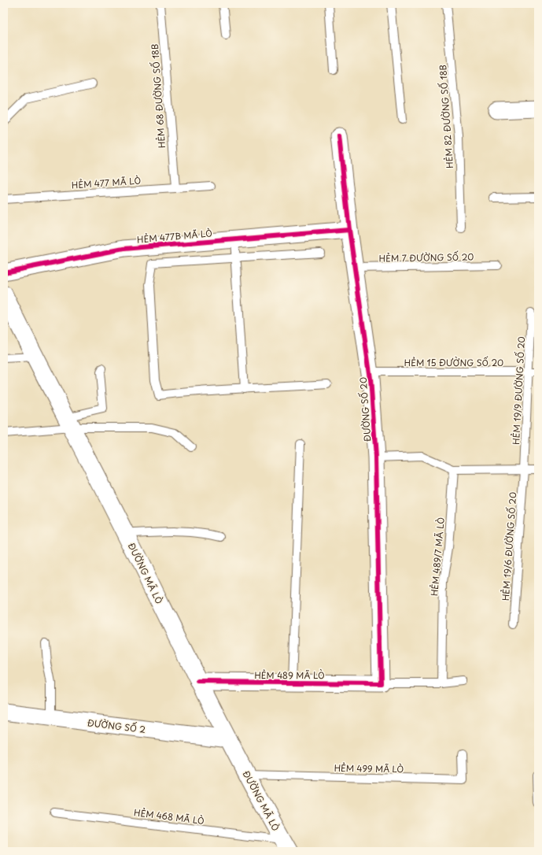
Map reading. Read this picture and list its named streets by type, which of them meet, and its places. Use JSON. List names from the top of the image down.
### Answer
{
  "streets": {
    "main road": ["ĐƯỜNG MÃ LÒ"],
    "street": [
      "HẺM 477B MÃ LÒ",
      "ĐƯỜNG SỐ 20",
      "HẺM 489 MÃ LÒ",
      "ĐƯỜNG SỐ 2"
    ],
    "lane": [
      "HẺM 68 ĐƯỜNG SỐ 18B",
      "HẺM 82 ĐƯỜNG SỐ 18B",
      "HẺM 477 MÃ LÒ",
      "HẺM 7 ĐƯỜNG SỐ 20",
      "HẺM 15 ĐƯỜNG SỐ 20",
      "HẺM 19/9 ĐƯỜNG SỐ 20",
      "HẺM 19/6 ĐƯỜNG SỐ 20",
      "HẺM 489/7 MÃ LÒ",
      "HẺM 499 MÃ LÒ",
      "HẺM 468 MÃ LÒ"
    ]
  },
  "crossings": [
    ["HẺM 68 ĐƯỜNG SỐ 18B", "HẺM 477 MÃ LÒ"],
    ["HẺM 477B MÃ LÒ", "ĐƯỜNG SỐ 20"],
    ["HẺM 7 ĐƯỜNG SỐ 20", "ĐƯỜNG SỐ 20"],
    ["HẺM 15 ĐƯỜNG SỐ 20", "HẺM 19/9 ĐƯỜNG SỐ 20"],
    ["HẺM 15 ĐƯỜNG SỐ 20", "ĐƯỜNG SỐ 20"],
    ["HẺM 19/9 ĐƯỜNG SỐ 20", "HẺM 19/6 ĐƯỜNG SỐ 20"],
    ["ĐƯỜNG SỐ 20", "HẺM 489 MÃ LÒ"],
    ["HẺM 489/7 MÃ LÒ", "HẺM 489 MÃ LÒ"],
    ["ĐƯỜNG MÃ LÒ", "HẺM 489 MÃ LÒ"],
    ["ĐƯỜNG MÃ LÒ", "ĐƯỜNG SỐ 2"],
    ["ĐƯỜNG MÃ LÒ", "HẺM 499 MÃ LÒ"],
    ["ĐƯỜNG MÃ LÒ", "HẺM 468 MÃ LÒ"]
  ]
}
